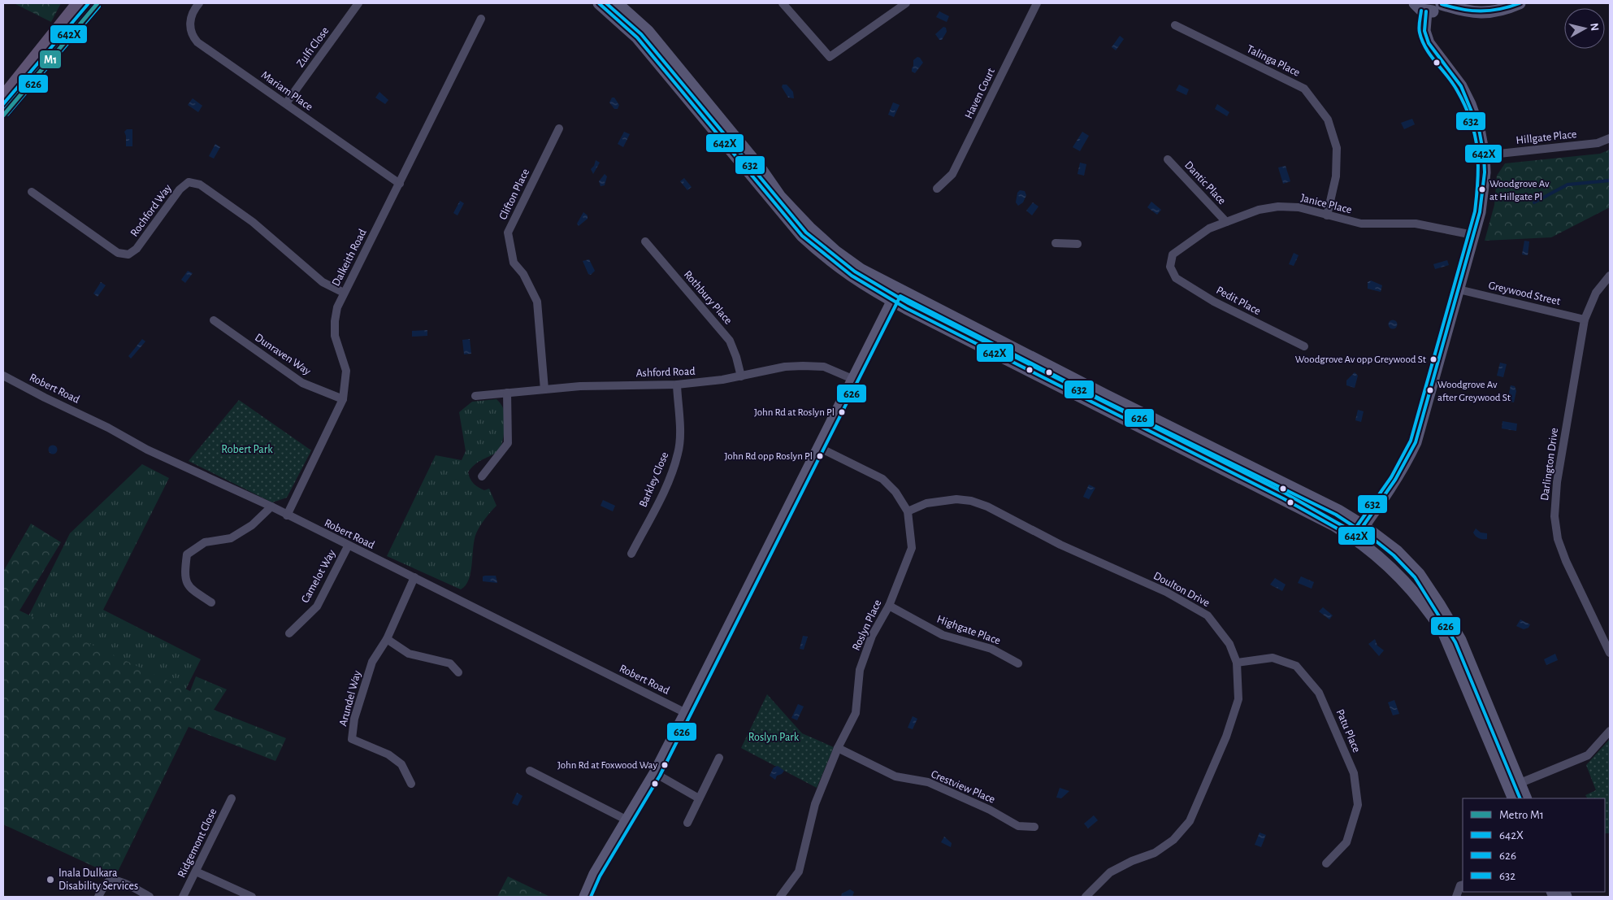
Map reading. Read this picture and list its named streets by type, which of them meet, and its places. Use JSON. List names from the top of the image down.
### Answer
{
  "streets": {
    "street": [
      "Zulfi Close",
      "Talinga Place",
      "Mariam Place",
      "Haven Court",
      "Hillgate Place",
      "Dantic Place",
      "Clifton Place",
      "Janice Place",
      "Rochford Way",
      "Dalkeith Road",
      "Greywood Street",
      "Rothbury Place",
      "Pedit Place",
      "Dunraven Way",
      "Ashford Road",
      "Robert Road",
      "Darlington Drive",
      "Barkley Close",
      "Camelot Way",
      "Doulton Drive",
      "Roslyn Place",
      "Highgate Place",
      "Arundel Way",
      "Patu Place",
      "Crestview Place",
      "Ridgemont Close"
    ]
  },
  "crossings": [
    ["Zulfi Close", "Mariam Place"],
    ["Talinga Place", "Janice Place"],
    ["Mariam Place", "Dalkeith Road"],
    ["Dantic Place", "Janice Place"],
    ["Clifton Place", "Ashford Road"],
    ["Janice Place", "Pedit Place"],
    ["Rochford Way", "Dalkeith Road"],
    ["Dalkeith Road", "Dunraven Way"],
    ["Dalkeith Road", "Robert Road"],
    ["Greywood Street", "Darlington Drive"],
    ["Rothbury Place", "Ashford Road"],
    ["Ashford Road", "Barkley Close"],
    ["Robert Road", "Camelot Way"],
    ["Robert Road", "Arundel Way"],
    ["Doulton Drive", "Roslyn Place"],
    ["Doulton Drive", "Patu Place"],
    ["Roslyn Place", "Highgate Place"],
    ["Roslyn Place", "Crestview Place"]
  ],
  "parks": ["Robert Park", "Roslyn Park"],
  "places": [
    "Woodgrove Av at Hillgate Pl",
    "Woodgrove Av opp Greywood St",
    "Woodgrove Av after Greywood St",
    "John Rd at Roslyn Pl",
    "John Rd opp Roslyn Pl",
    "John Rd at Foxwood Way",
    "Inala Dulkara Disability Services"
  ],
  "lines": [
    "metro line M1",
    "transit line 642X",
    "transit line 632",
    "transit line 626"
  ],
  "legend": [
    "Metro M1",
    "642X",
    "626",
    "632"
  ],
  "north": "right"
}
